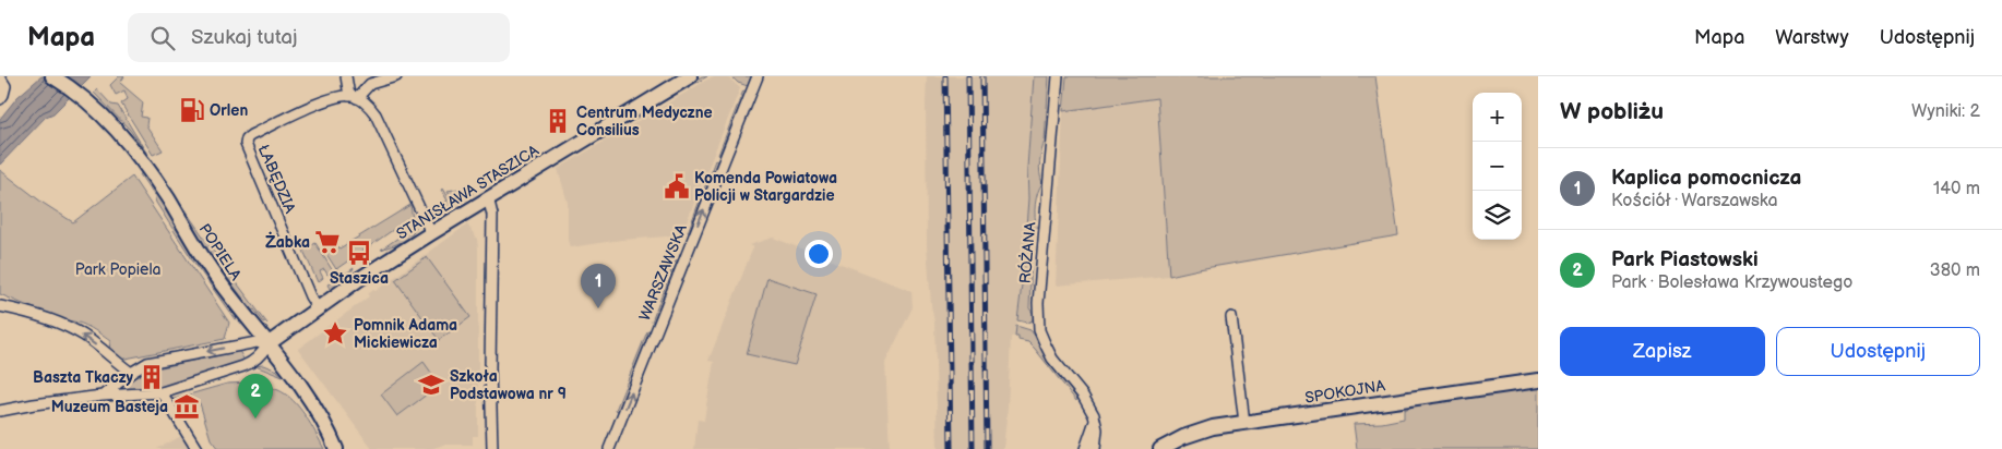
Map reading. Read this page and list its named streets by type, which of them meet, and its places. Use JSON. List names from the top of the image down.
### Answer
{
  "streets": {
    "main road": ["STANISŁAWA STASZICA", "POPIELA", "SPOKOJNA"],
    "street": ["ŁABĘDZIA", "RÓŻANA", "WARSZAWSKA"]
  },
  "crossings": [
    ["ŁABĘDZIA", "STANISŁAWA STASZICA"],
    ["STANISŁAWA STASZICA", "POPIELA"]
  ],
  "one_way": ["WARSZAWSKA"],
  "parks": ["Park Popiela"],
  "places": {
    "fuel station": ["Orlen"],
    "building": ["Centrum Medyczne Consilius", "Baszta Tkaczy"],
    "public building": ["Komenda Powiatowa Policji w Stargardzie"],
    "supermarket": ["Żabka"],
    "bus stop": ["Staszica"],
    "place": ["Pomnik Adama Mickiewicza"],
    "school or university": ["Szkoła Podstawowa nr 9"],
    "museum": ["Muzeum Basteja"]
  },
  "page": {
    "header": "Mapa",
    "search": "Szukaj tutaj",
    "nav": ["Mapa", "Warstwy", "Udostępnij"],
    "heading": ["W pobliżu", "Wyniki: 2"],
    "map_buttons": ["+", "−"],
    "list": [
      {
        "mark": "1",
        "name": "Kaplica pomocnicza",
        "note": "Kościół · Warszawska",
        "value": "140 m"
      },
      {
        "mark": "2",
        "name": "Park Piastowski",
        "note": "Park · Bolesława Krzywoustego",
        "value": "380 m"
      }
    ],
    "pins": ["1", "2"],
    "buttons": ["Zapisz", "Udostępnij"]
  }
}
